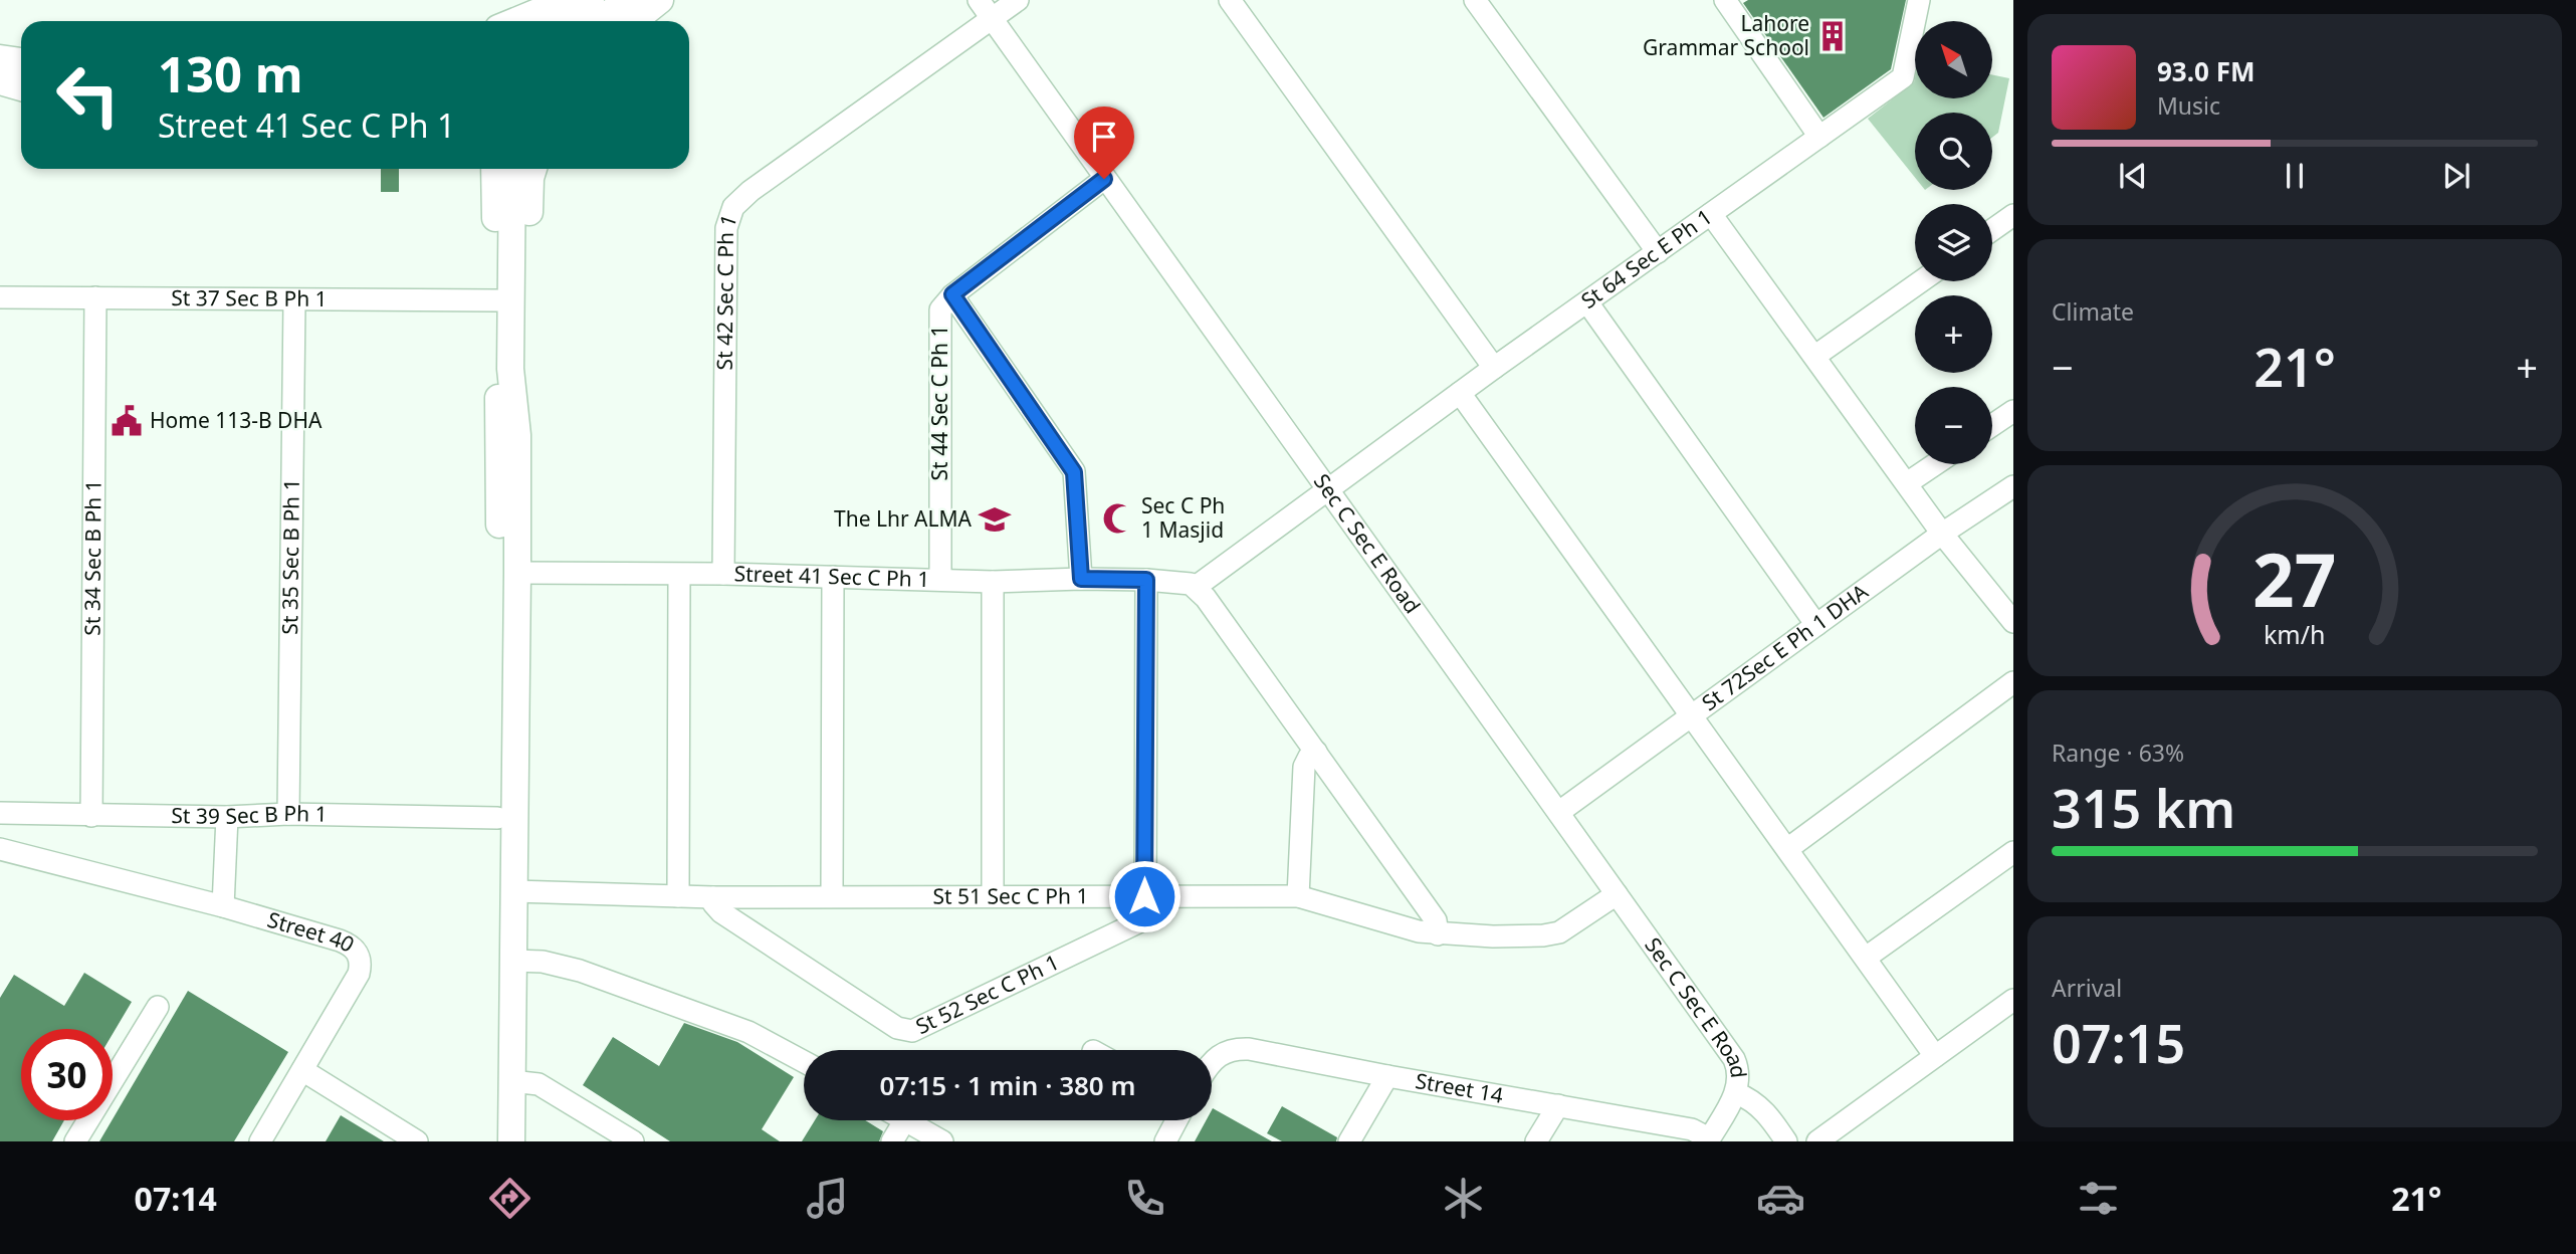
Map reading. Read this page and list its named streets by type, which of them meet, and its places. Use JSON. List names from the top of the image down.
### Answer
{
  "streets": {
    "street": [
      "St 64 Sec E Ph 1",
      "St 42 Sec C Ph 1",
      "St 37 Sec B Ph 1",
      "St 44 Sec C Ph 1",
      "Sec C Sec E Road",
      "St 34 Sec B Ph 1",
      "St 35 Sec B Ph 1",
      "Street 41 Sec C Ph 1",
      "St 72Sec E Ph 1 DHA",
      "St 39 Sec B Ph 1",
      "St 51 Sec C Ph 1",
      "Street 40",
      "St 52 Sec C Ph 1",
      "Street 14"
    ]
  },
  "crossings": [
    ["St 64 Sec E Ph 1", "Sec C Sec E Road"],
    ["St 64 Sec E Ph 1", "Street 41 Sec C Ph 1"],
    ["St 42 Sec C Ph 1", "Sec C Sec E Road"],
    ["St 42 Sec C Ph 1", "Street 41 Sec C Ph 1"],
    ["St 37 Sec B Ph 1", "St 34 Sec B Ph 1"],
    ["St 37 Sec B Ph 1", "St 35 Sec B Ph 1"],
    ["St 44 Sec C Ph 1", "Sec C Sec E Road"],
    ["St 44 Sec C Ph 1", "Street 41 Sec C Ph 1"],
    ["Sec C Sec E Road", "St 72Sec E Ph 1 DHA"],
    ["Sec C Sec E Road", "St 51 Sec C Ph 1"],
    ["St 34 Sec B Ph 1", "St 39 Sec B Ph 1"],
    ["St 35 Sec B Ph 1", "St 39 Sec B Ph 1"],
    ["St 51 Sec C Ph 1", "St 52 Sec C Ph 1"]
  ],
  "places": {
    "building": ["Lahore Grammar School"],
    "public building": ["Home 113-B DHA"],
    "mosque": ["Sec C Ph 1 Masjid"],
    "school or university": ["The Lhr ALMA"]
  },
  "north": "top left",
  "page": {
    "map_buttons": ["+", "−"],
    "turn": ["130 m", "Street 41 Sec C Ph 1"],
    "song": ["93.0 FM", "Music"],
    "tile": [
      "Climate",
      ["Range · 63%", "315 km"],
      ["Arrival", "07:15"]
    ],
    "heat": ["−", "21°", "+"],
    "limit": "30",
    "trip": "07:15 · 1 min · 380 m",
    "tabs": ["07:14", "21°"],
    "gauge": ["27", "km/h"]
  }
}
